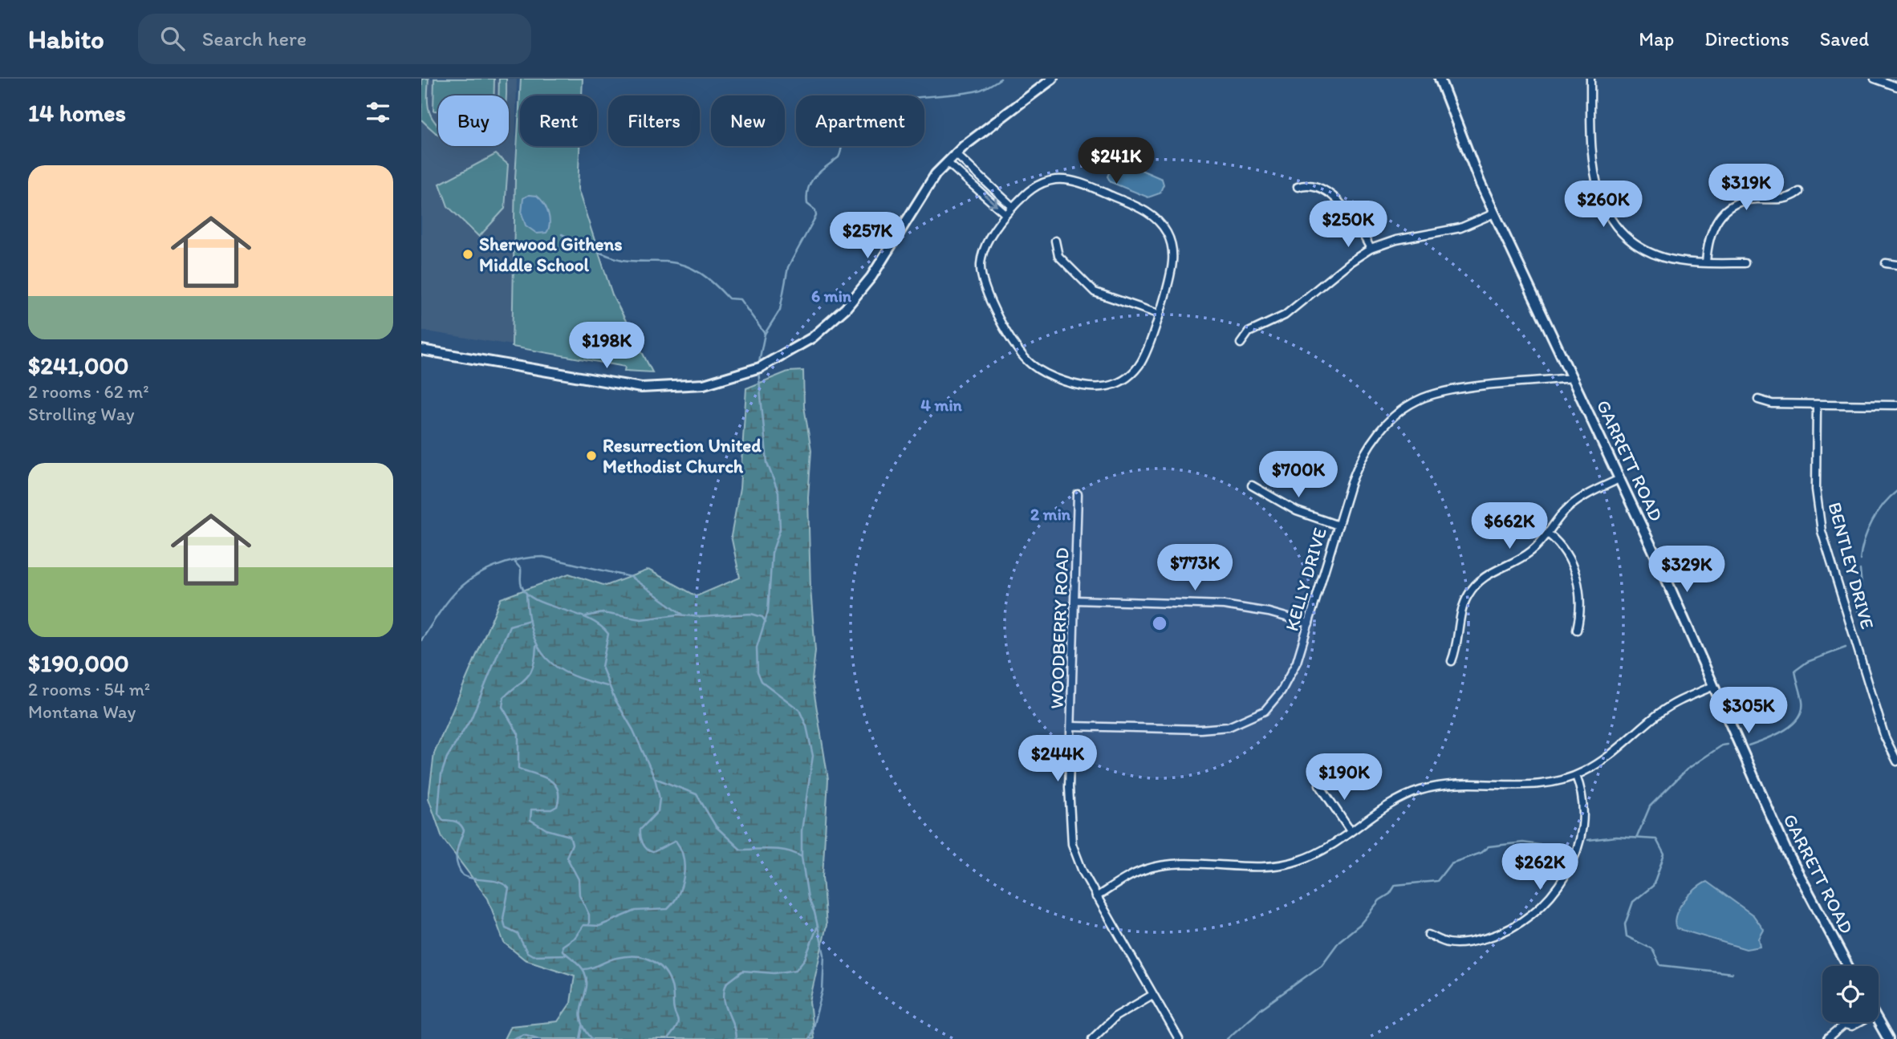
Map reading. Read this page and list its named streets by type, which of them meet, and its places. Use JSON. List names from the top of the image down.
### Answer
{
  "streets": {
    "street": [
      "GARRETT ROAD",
      "BENTLEY DRIVE",
      "KELLY DRIVE",
      "WOODBERRY ROAD"
    ]
  },
  "crossings": [
    ["GARRETT ROAD", "KELLY DRIVE"],
    ["KELLY DRIVE", "WOODBERRY ROAD"]
  ],
  "places": ["Sherwood Githens Middle School", "Resurrection United Methodist Church"],
  "page": {
    "header": "Habito",
    "search": "Search here",
    "nav": ["Map", "Directions", "Saved"],
    "heading": "14 homes",
    "chip": [
      "Buy",
      "Rent",
      "Filters",
      "New",
      "Apartment"
    ],
    "price": [
      "$241K",
      "$319K",
      "$260K",
      "$250K",
      "$257K",
      "$198K",
      "$700K",
      "$662K",
      "$773K",
      "$329K",
      "$305K",
      "$244K",
      "$190K",
      "$262K"
    ],
    "list": [
      {
        "name": "$241,000",
        "note": "2 rooms · 62 m² · Strolling Way"
      },
      {
        "name": "$190,000",
        "note": "2 rooms · 54 m² · Montana Way"
      }
    ]
  },
  "rings": ["6 min", "4 min", "2 min"]
}
